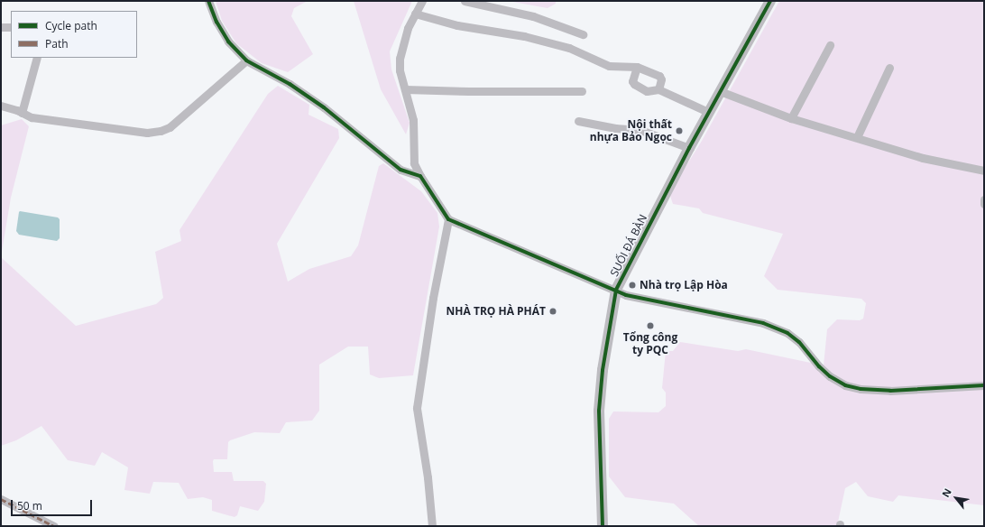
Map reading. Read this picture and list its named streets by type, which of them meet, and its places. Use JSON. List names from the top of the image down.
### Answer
{
  "streets": {
    "street": ["SUỐI ĐÁ BÀN"]
  },
  "places": [
    "Nội thất nhựa Bảo Ngọc",
    "Nhà trọ Lập Hòa",
    "NHÀ TRỌ HÀ PHÁT",
    "Tổng công ty PQC"
  ],
  "legend": ["Cycle path", "Path"],
  "scale_bar": "50 m",
  "north": "top left"
}
